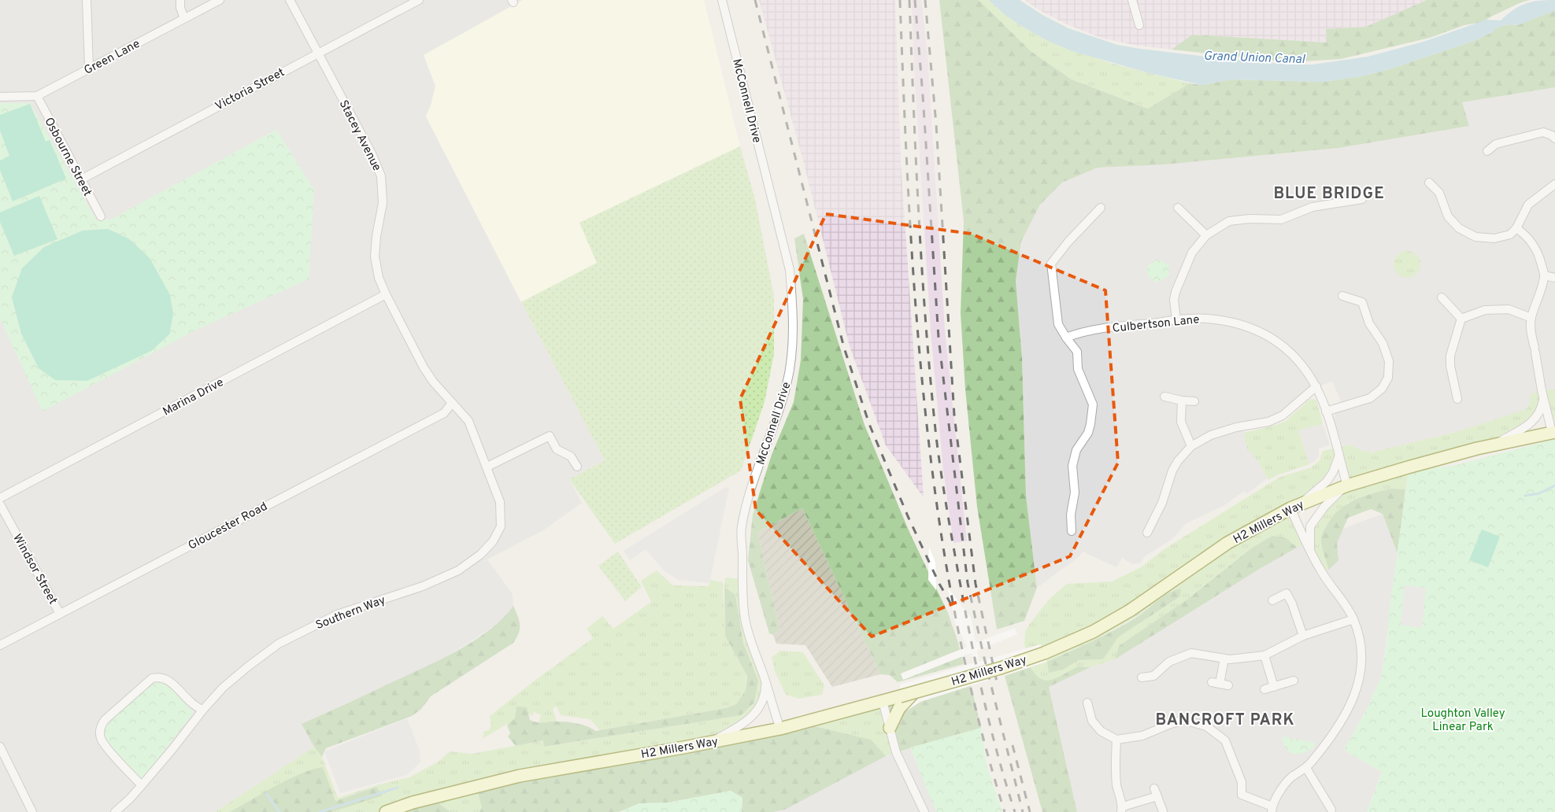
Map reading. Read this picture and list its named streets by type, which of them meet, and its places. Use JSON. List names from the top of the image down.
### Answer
{
  "streets": {
    "street": [
      "Green Lane",
      "Victoria Street",
      "McConnell Drive",
      "Stacey Avenue",
      "Osbourne Street",
      "Culbertson Lane",
      "Marina Drive",
      "H2 Millers Way",
      "Gloucester Road",
      "Windsor Street",
      "Southern Way"
    ]
  },
  "crossings": [
    ["Green Lane", "Osbourne Street"],
    ["Victoria Street", "Stacey Avenue"],
    ["Victoria Street", "Osbourne Street"],
    ["McConnell Drive", "H2 Millers Way"],
    ["Stacey Avenue", "Marina Drive"],
    ["Stacey Avenue", "Gloucester Road"],
    ["Stacey Avenue", "Southern Way"],
    ["Culbertson Lane", "H2 Millers Way"],
    ["Gloucester Road", "Windsor Street"],
    ["Gloucester Road", "Southern Way"]
  ],
  "districts": ["BLUE BRIDGE", "BANCROFT PARK"],
  "water": ["Grand Union Canal"],
  "parks": ["Loughton Valley Linear Park"]
}
